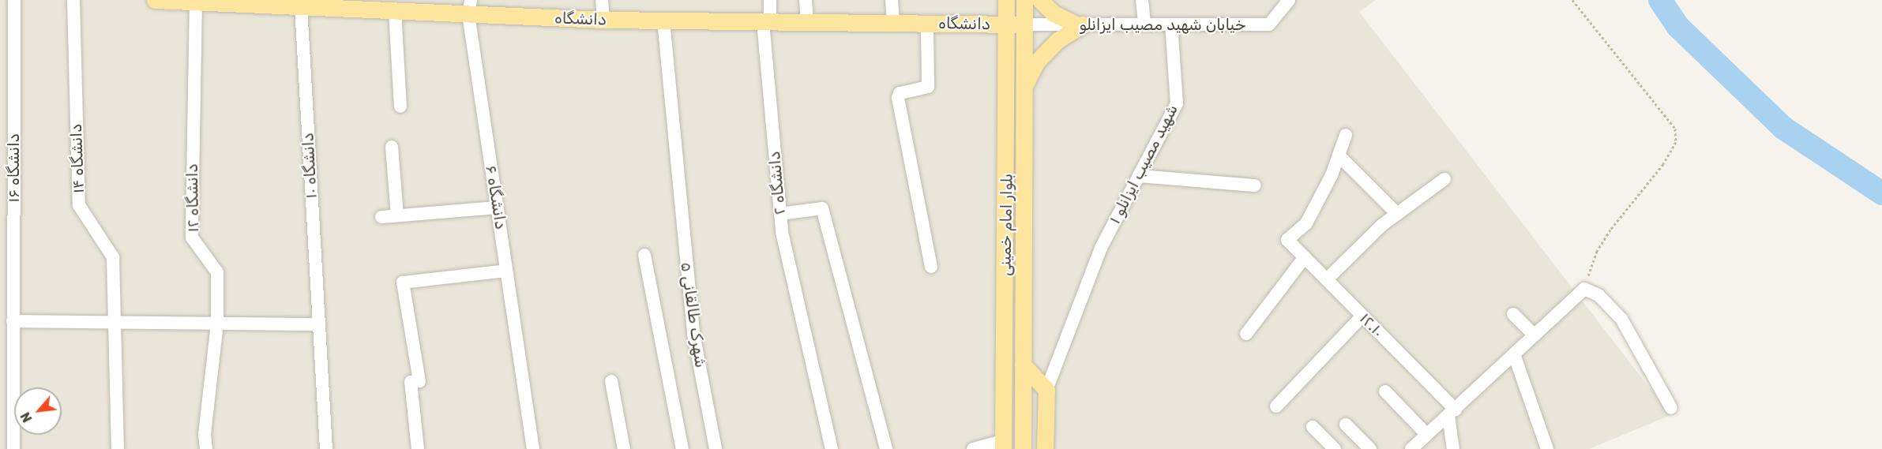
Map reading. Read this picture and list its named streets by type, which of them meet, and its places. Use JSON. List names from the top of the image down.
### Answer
{
  "streets": {
    "main road": ["دانشگاه", "بلوار امام خمینی"],
    "street": [
      "خیابان شهید مصیب ایزانلو",
      "دانشگاه ۱۴",
      "شهید مصیب ایزانلو ۱",
      "دانشگاه ۱۰",
      "دانشگاه ۱۶",
      "دانشگاه ۲",
      "دانشگاه ۶",
      "دانشگاه ۱۲",
      "شهرک طالقانی ۵",
      "۱۲.۱۰"
    ]
  },
  "crossings": [
    ["دانشگاه", "خیابان شهید مصیب ایزانلو"],
    ["دانشگاه", "دانشگاه ۱۰"],
    ["دانشگاه", "دانشگاه ۲"],
    ["دانشگاه", "دانشگاه ۶"],
    ["دانشگاه", "دانشگاه ۱۲"],
    ["دانشگاه", "بلوار امام خمینی"],
    ["دانشگاه", "شهرک طالقانی ۵"],
    ["خیابان شهید مصیب ایزانلو", "شهید مصیب ایزانلو ۱"],
    ["خیابان شهید مصیب ایزانلو", "بلوار امام خمینی"]
  ],
  "north": "bottom left"
}
